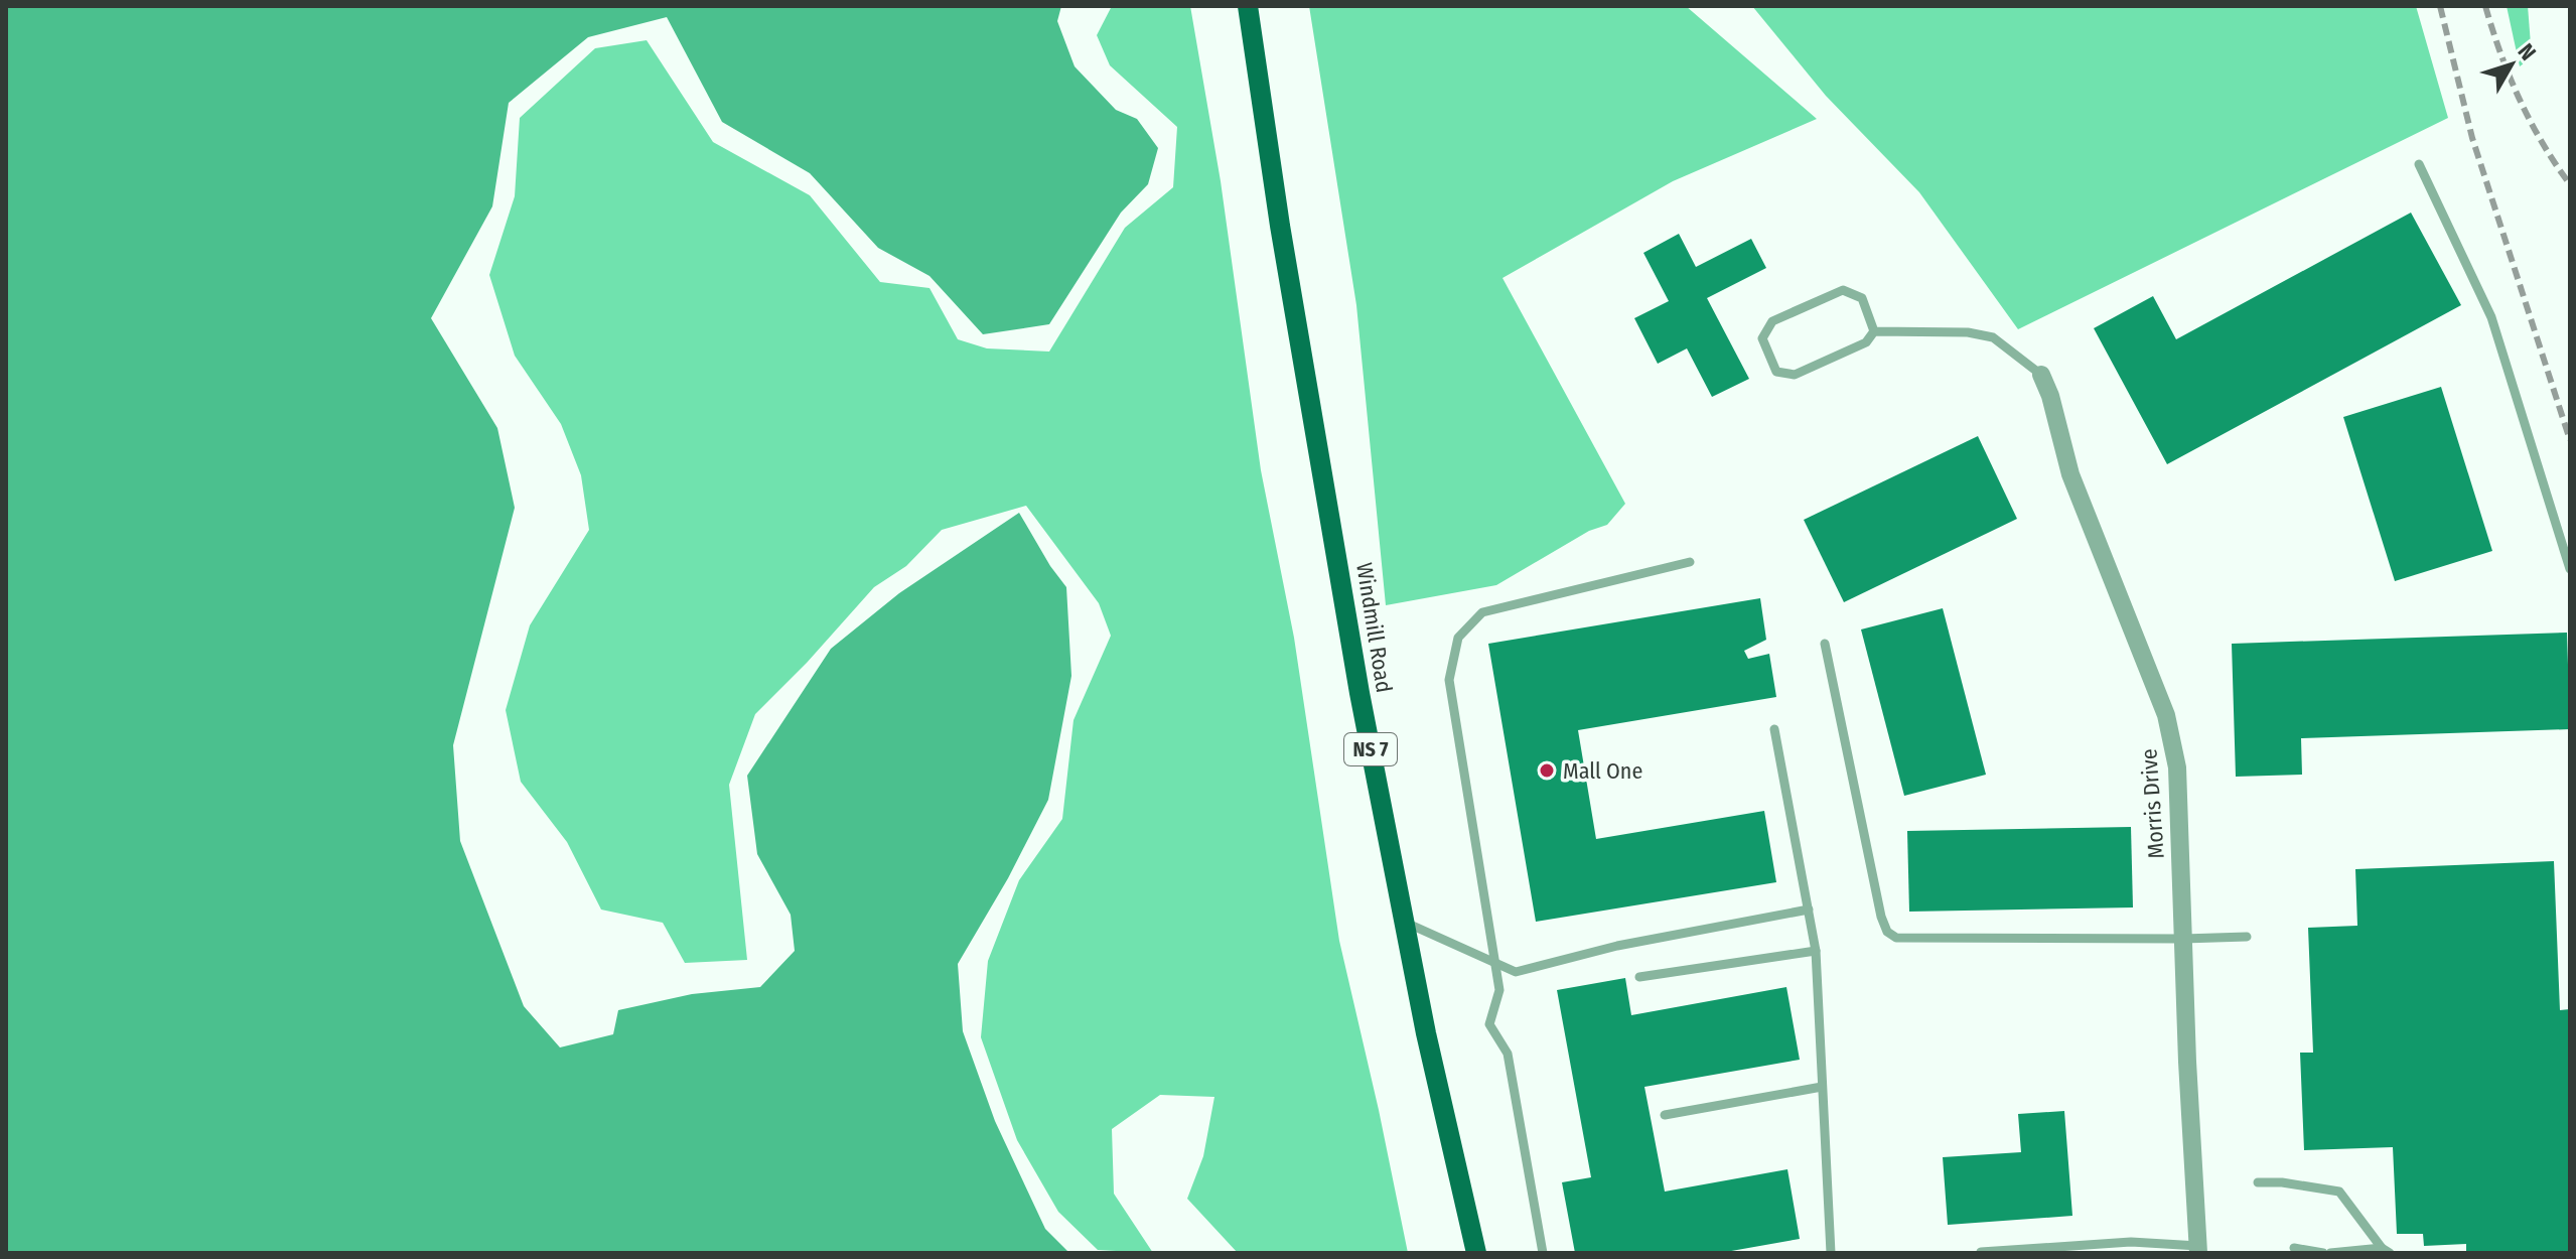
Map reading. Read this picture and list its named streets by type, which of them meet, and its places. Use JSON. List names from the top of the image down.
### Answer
{
  "streets": {
    "main road": ["Windmill Road", "NS 7"],
    "street": ["Morris Drive"]
  },
  "places": ["Mall One"],
  "north": "top right"
}
